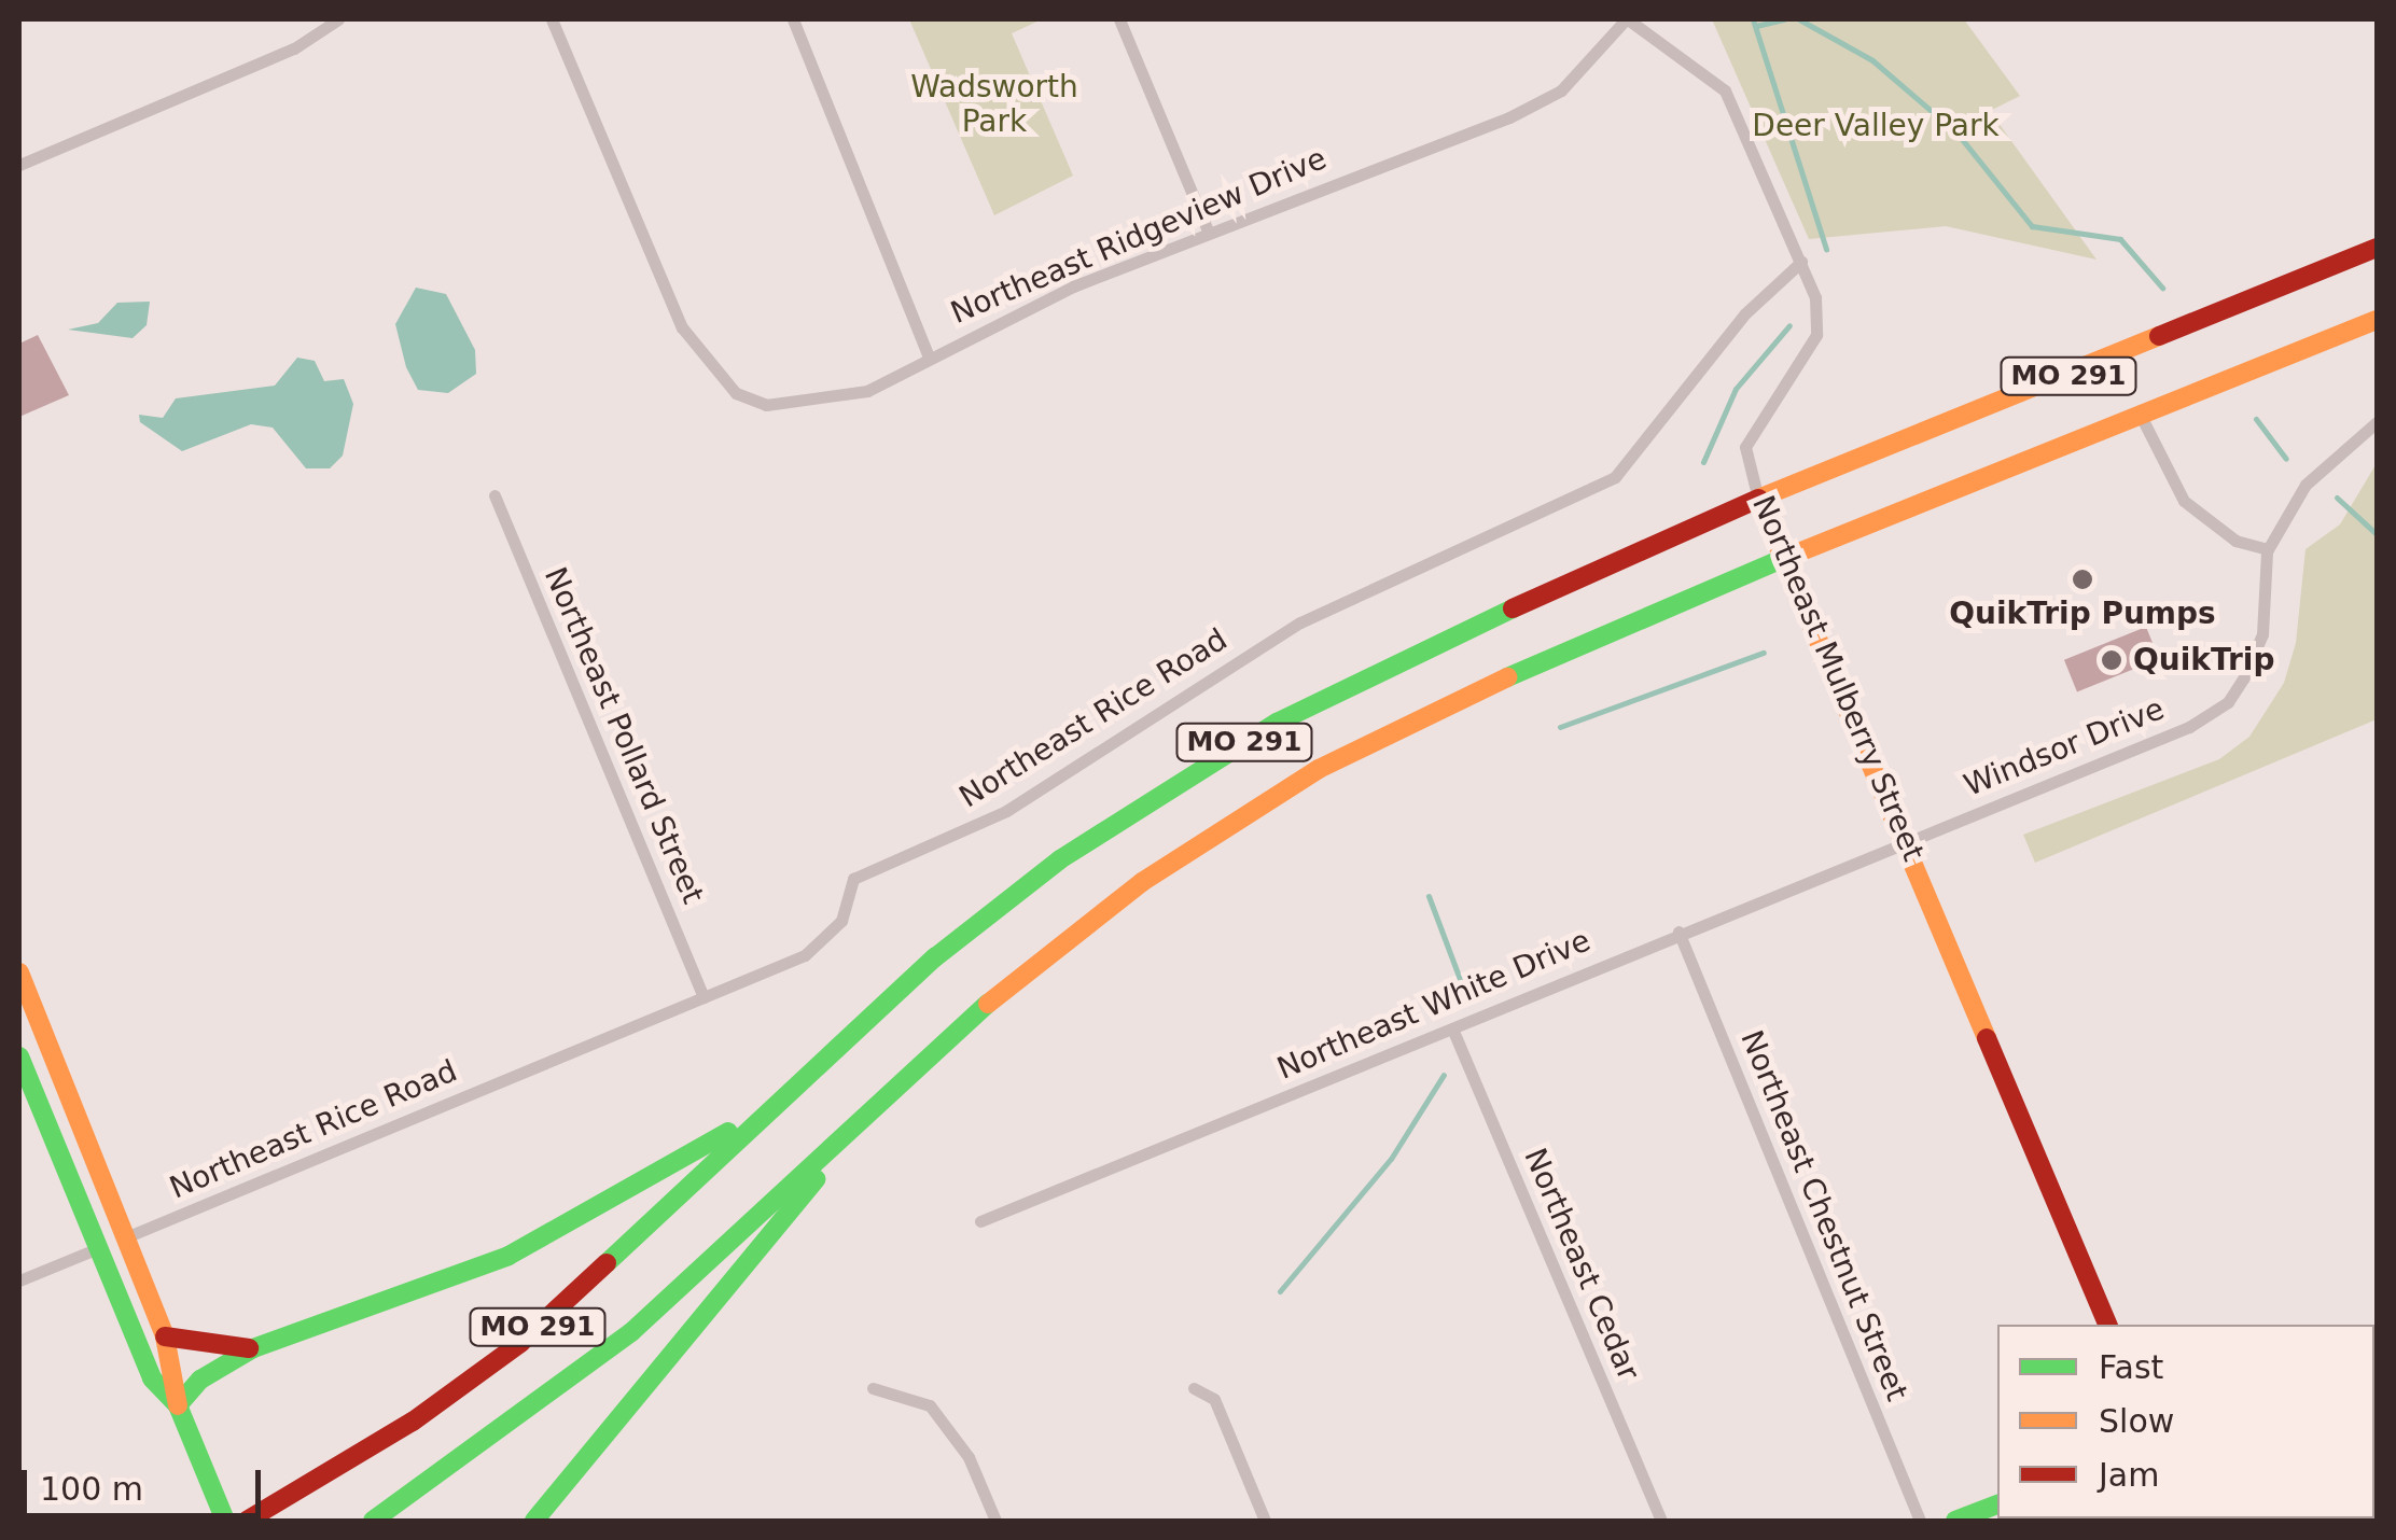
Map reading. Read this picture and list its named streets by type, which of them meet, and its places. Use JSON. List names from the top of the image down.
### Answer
{
  "streets": {
    "main road": ["MO 291", "Northeast Mulberry Street"],
    "street": [
      "Northeast Ridgeview Drive",
      "Northeast Rice Road",
      "Northeast Pollard Street",
      "Windsor Drive",
      "Northeast White Drive",
      "Northeast Chestnut Street",
      "Northeast Cedar"
    ]
  },
  "crossings": [
    ["Northeast Ridgeview Drive", "Northeast Mulberry Street"],
    ["MO 291", "Northeast Mulberry Street"],
    ["Northeast Mulberry Street", "Northeast Rice Road"],
    ["Northeast Mulberry Street", "Windsor Drive"],
    ["Northeast Mulberry Street", "Northeast White Drive"],
    ["Northeast Rice Road", "Northeast Pollard Street"],
    ["Windsor Drive", "Northeast White Drive"],
    ["Northeast White Drive", "Northeast Chestnut Street"],
    ["Northeast White Drive", "Northeast Cedar"]
  ],
  "parks": ["Wadsworth Park", "Deer Valley Park"],
  "places": ["QuikTrip Pumps", "QuikTrip"],
  "legend": ["Fast", "Slow", "Jam"],
  "scale_bar": "100 m"
}
